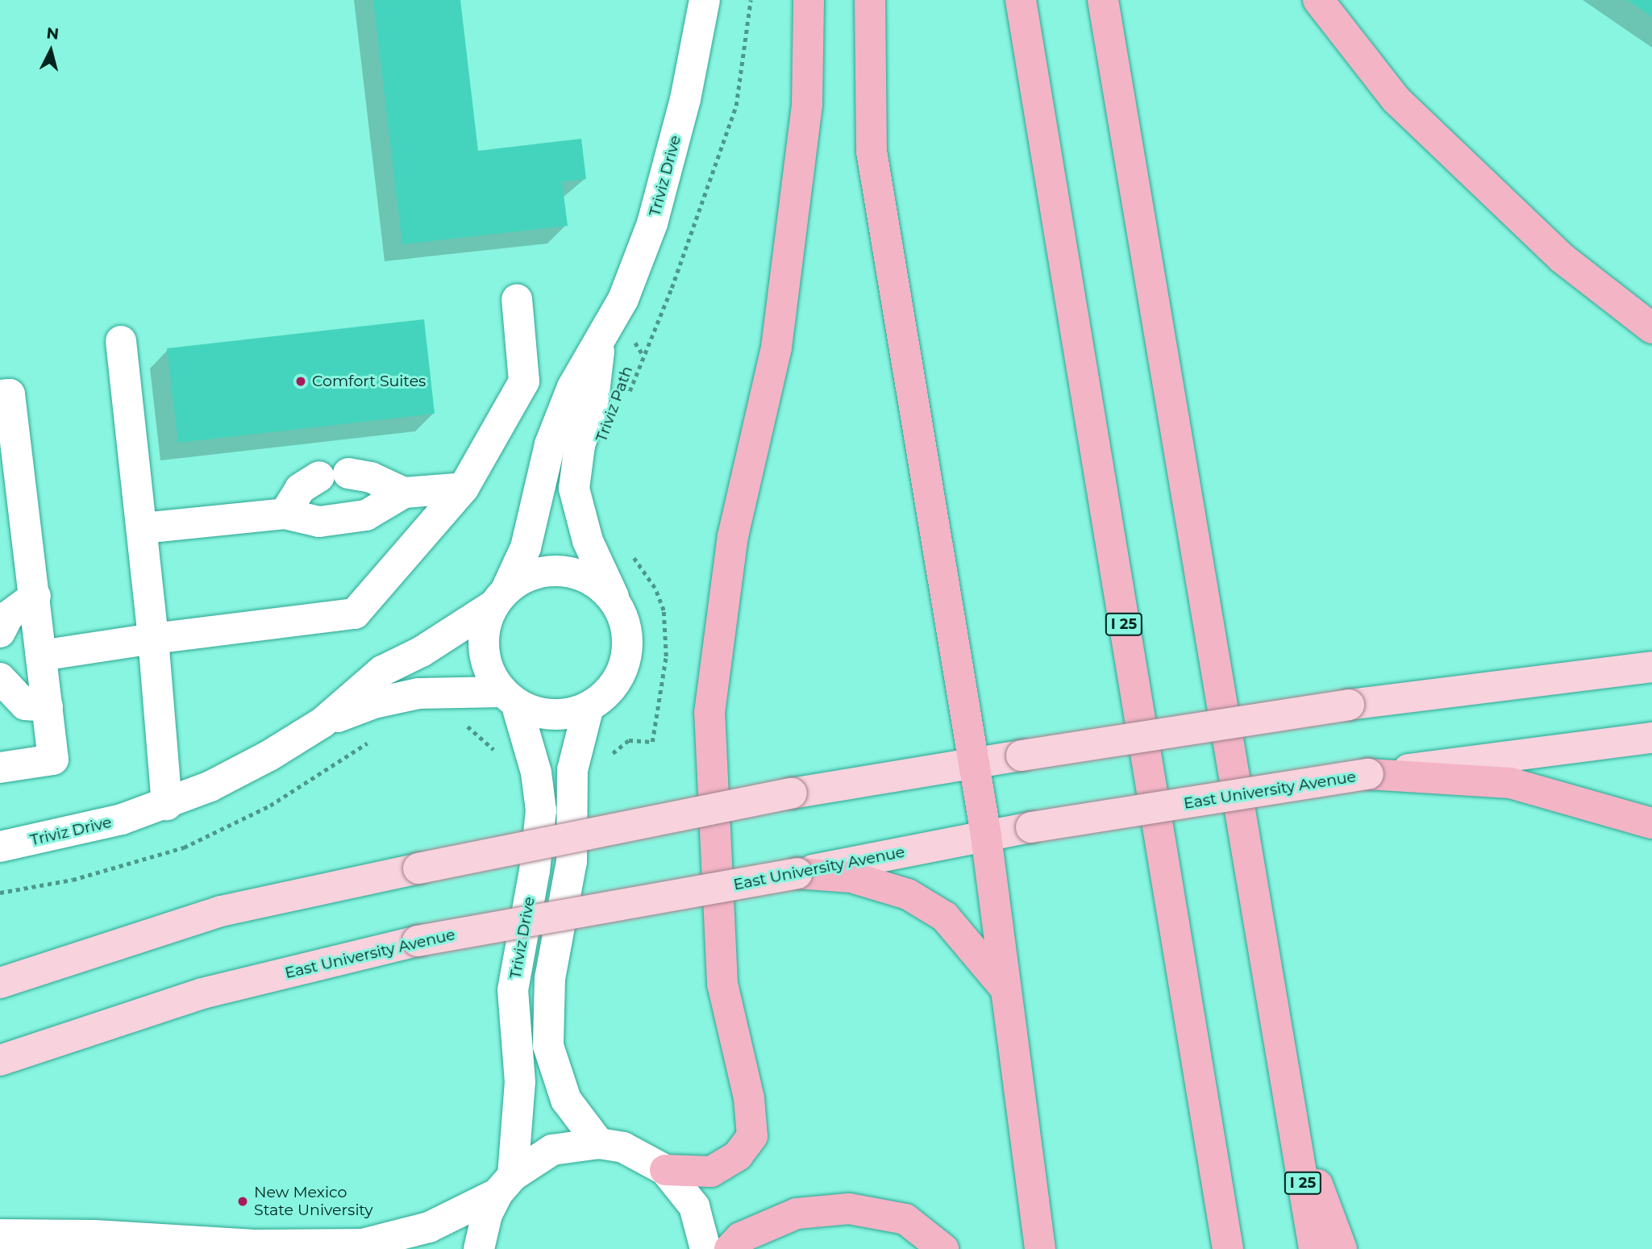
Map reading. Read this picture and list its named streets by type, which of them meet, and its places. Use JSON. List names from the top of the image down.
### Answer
{
  "streets": {
    "highway": ["I 25"],
    "main road": ["East University Avenue"],
    "street": ["Triviz Drive"],
    "path": ["Triviz Path"]
  },
  "places": ["Comfort Suites", "New Mexico State University"],
  "north": "top"
}
